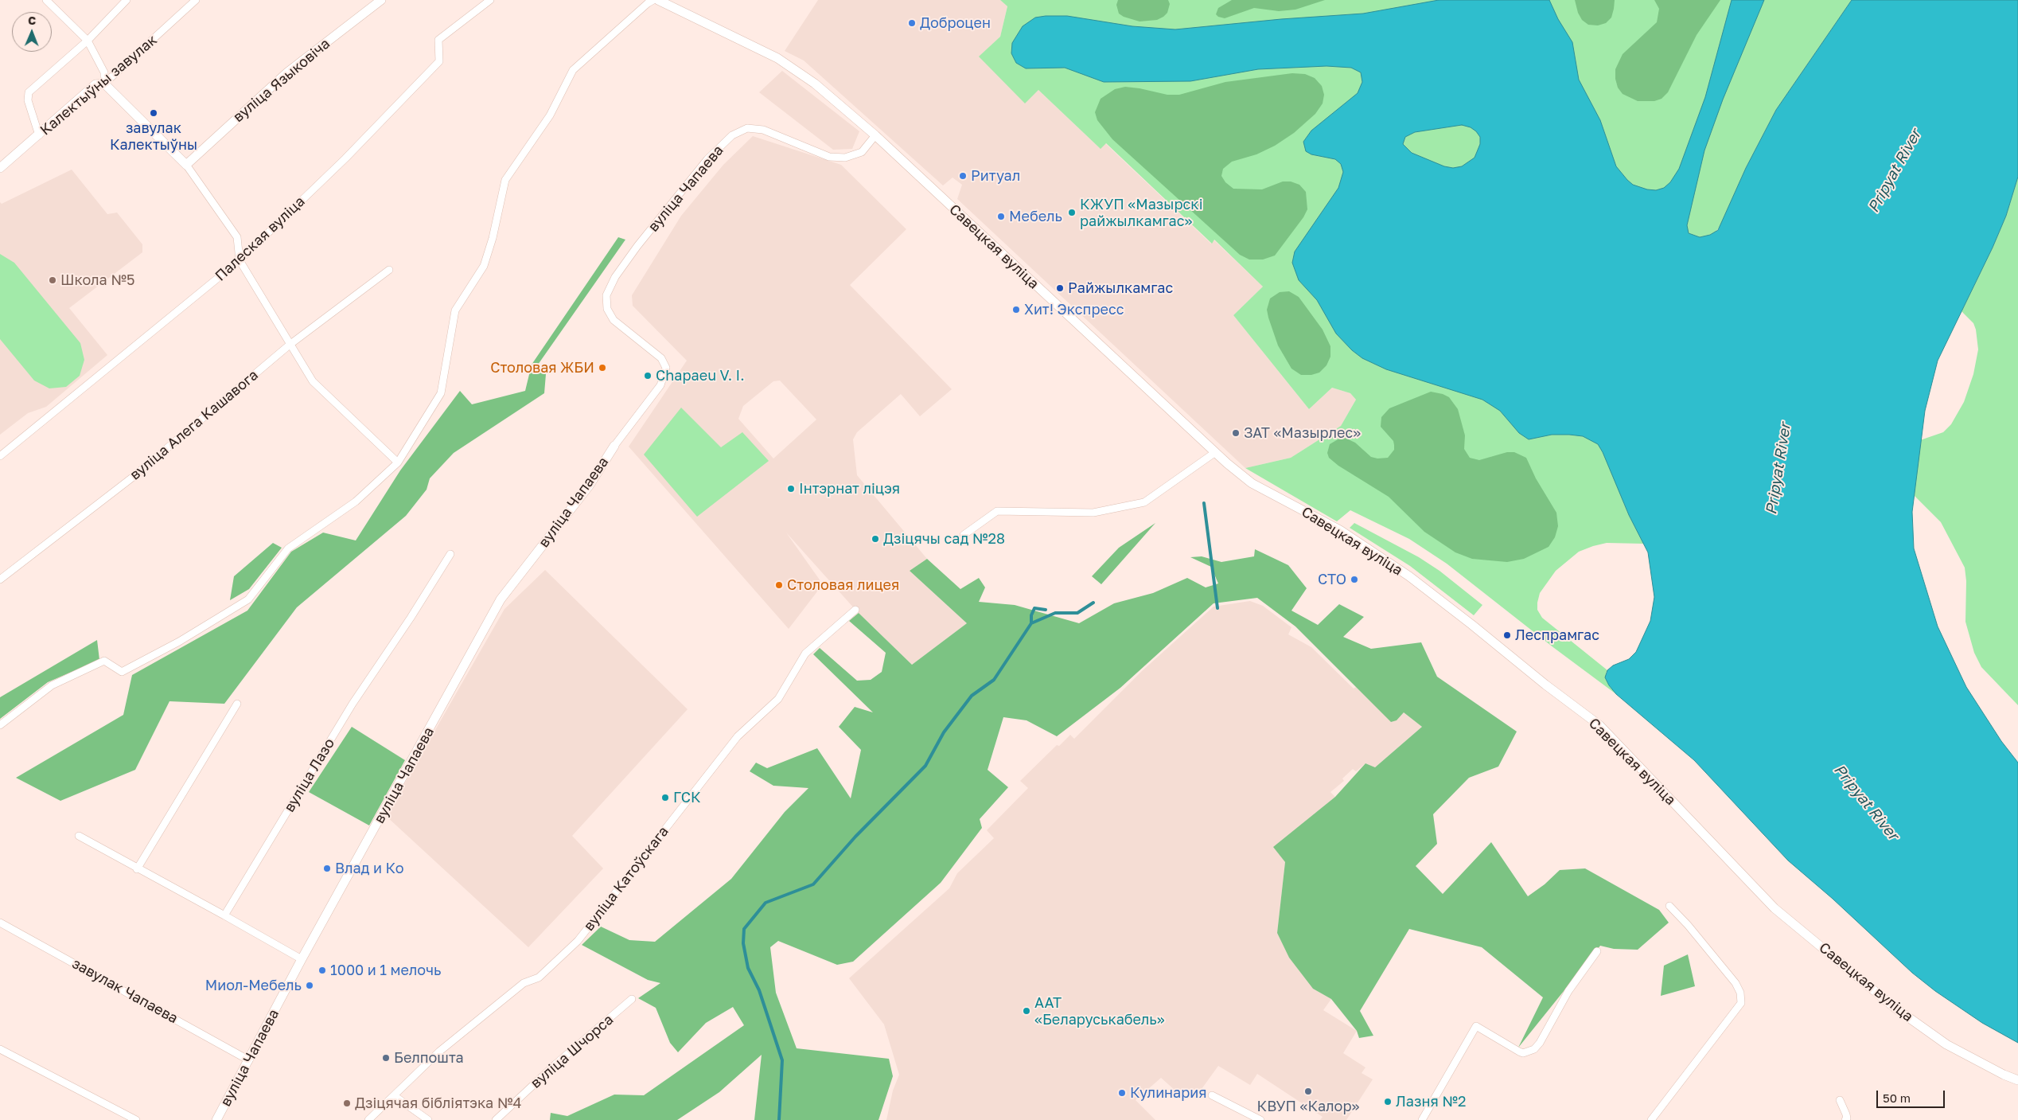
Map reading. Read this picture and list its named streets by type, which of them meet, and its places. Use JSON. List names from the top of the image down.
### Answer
{
  "streets": {
    "street": [
      "вуліца Языковіча",
      "Калектыўны завулак",
      "вуліца Чапаева",
      "Палеская вуліца",
      "Савецкая вуліца",
      "вуліца Алега Кашавога",
      "вуліца Лазо",
      "вуліца Катоўскага",
      "завулак Чапаева",
      "вуліца Шчорса"
    ]
  },
  "crossings": [
    ["вуліца Чапаева", "Савецкая вуліца"],
    ["вуліца Чапаева", "завулак Чапаева"]
  ],
  "water": ["Pripyat River"],
  "places": [
    "Доброцен",
    "завулак Калектыўны",
    "Ритуал",
    "КЖУП «Мазырскі райжылкамгас»",
    "Мебель",
    "Школа №5",
    "Райжылкамгас",
    "Хит! Экспресс",
    "Столовая ЖБИ",
    "Chapaeu V. I.",
    "ЗАТ «Мазырлес»",
    "Інтэрнат ліцэя",
    "Дзіцячы сад №28",
    "СТО",
    "Столовая лицея",
    "Леспрамгас",
    "ГСК",
    "Влад и Ко",
    "1000 и 1 мелочь",
    "Миол-Мебель",
    "ААТ «Беларуськабель»",
    "Белпошта",
    "КВУП «Калор»",
    "Кулинария",
    "Лазня №2",
    "Дзіцячая бібліятэка №4"
  ],
  "scale_bar": "50 m",
  "north": "top"
}
